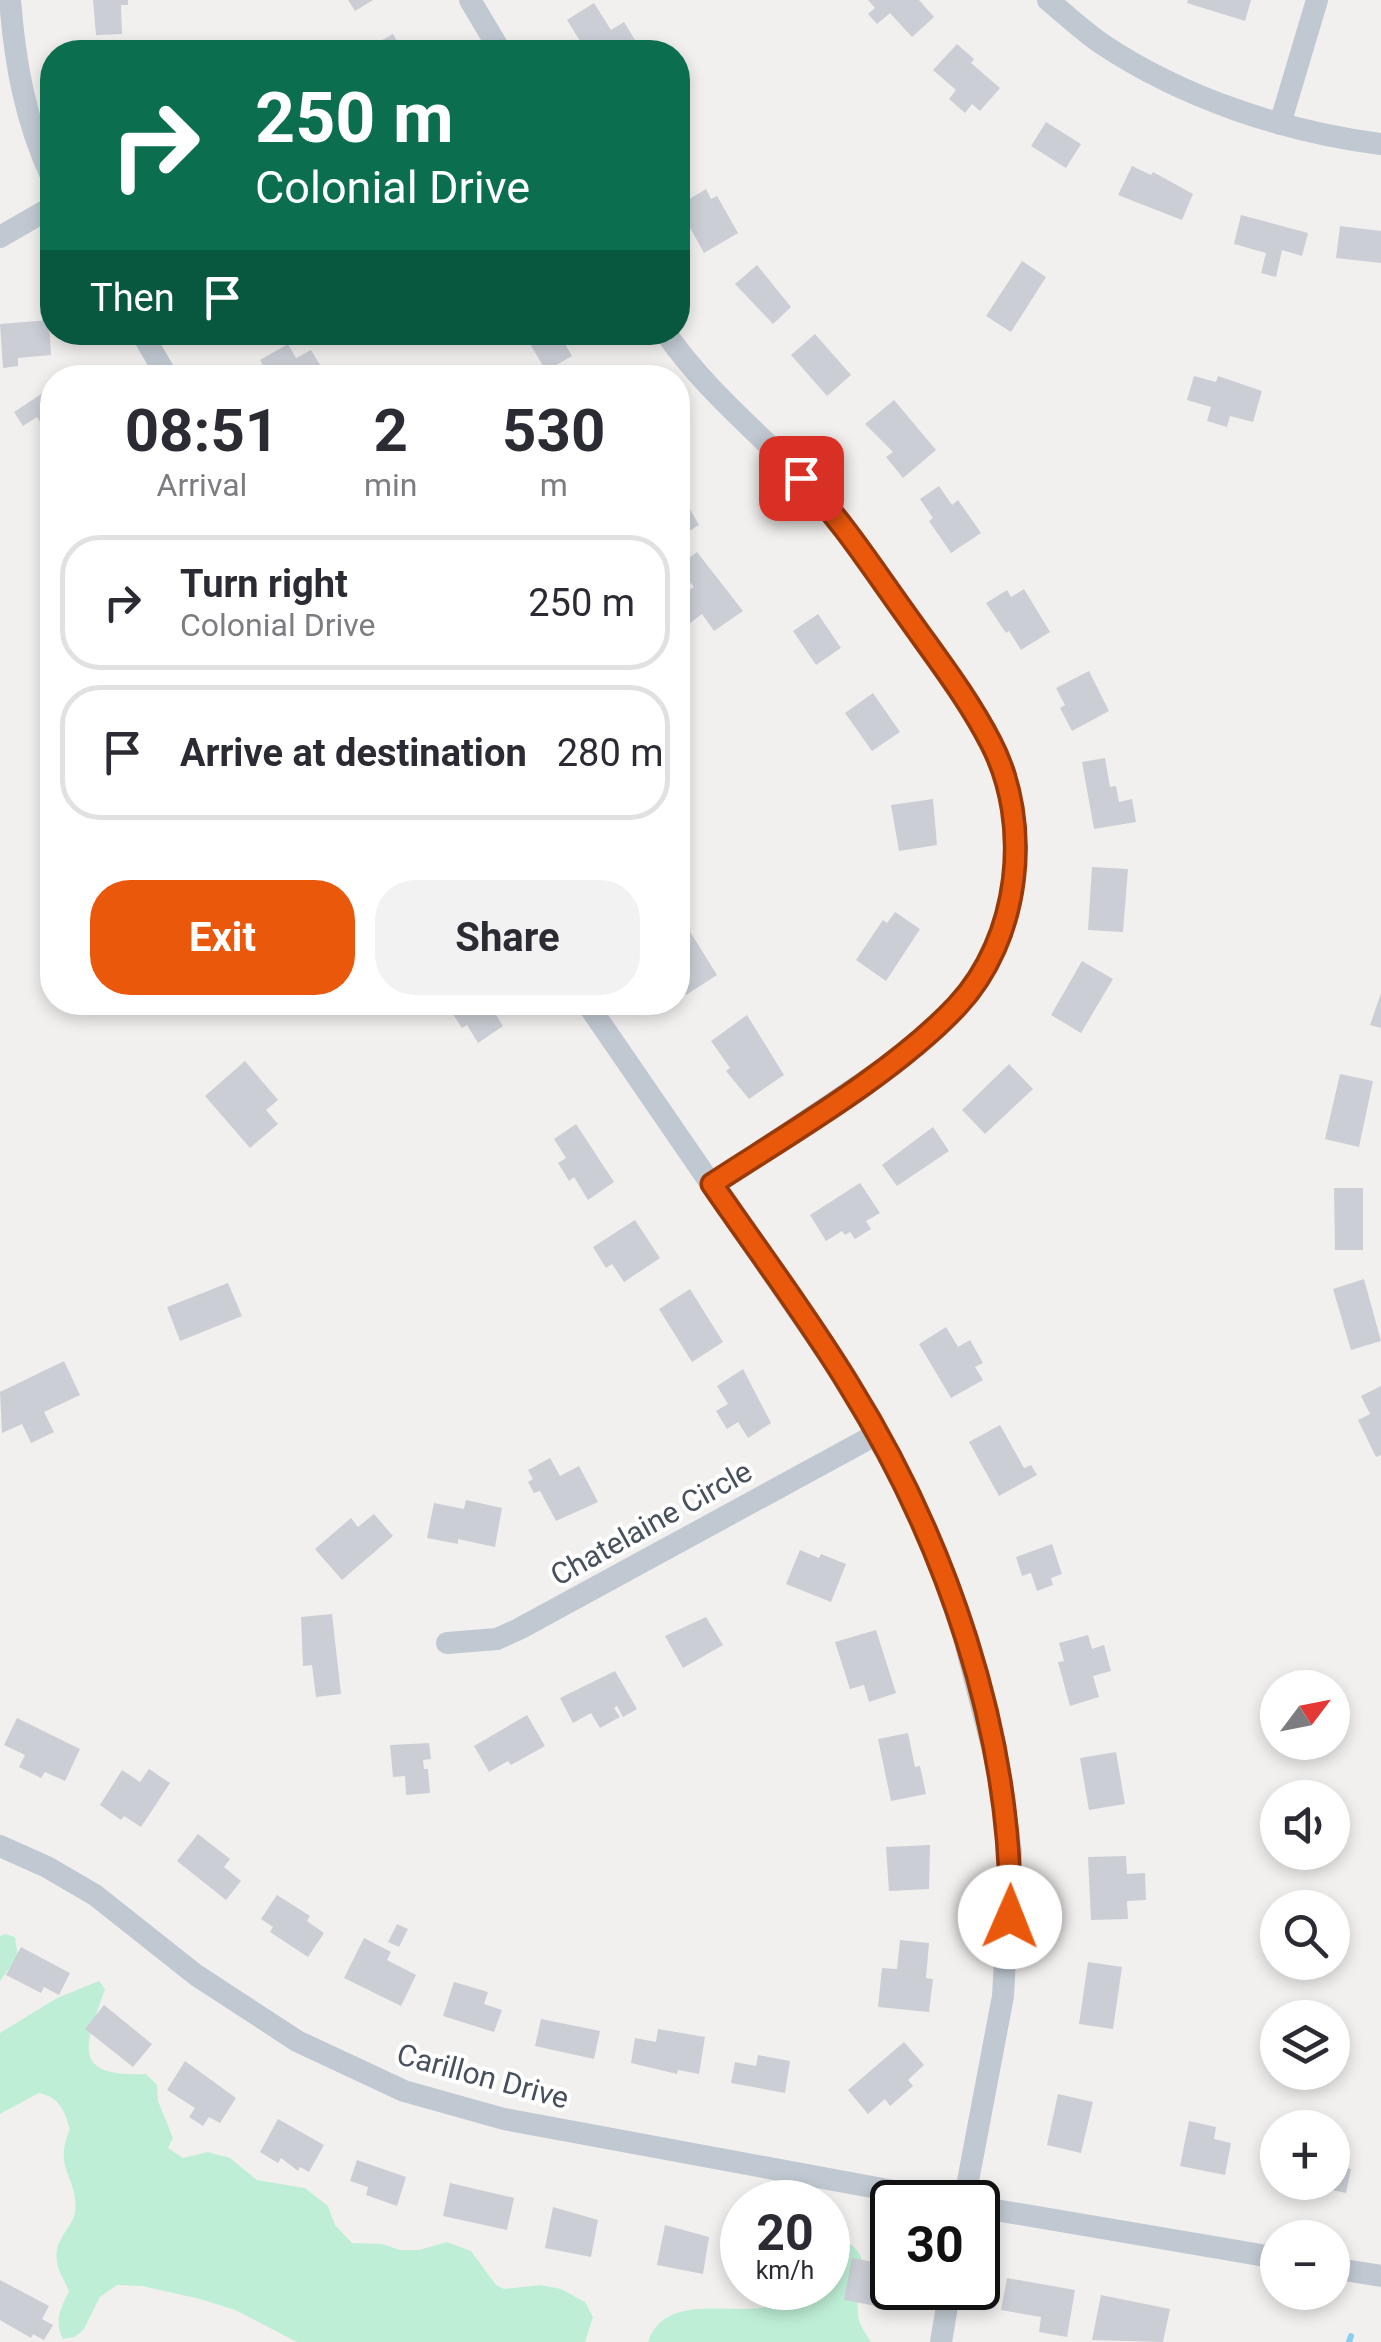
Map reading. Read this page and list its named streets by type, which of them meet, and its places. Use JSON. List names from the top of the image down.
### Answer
{
  "streets": {
    "street": ["Chatelaine Circle", "Carillon Drive"]
  },
  "north": "top right",
  "page": {
    "turn": ["250 m", "Colonial Drive"],
    "then": "Then",
    "eta": [
      "08:51",
      "Arrival",
      "2",
      "min",
      "530",
      "m"
    ],
    "list": [
      {
        "name": "Turn right",
        "note": "Colonial Drive",
        "value": "250 m"
      },
      {
        "name": "Arrive at destination",
        "value": "280 m"
      }
    ],
    "buttons": ["Exit", "Share"],
    "map_buttons": ["+", "−"],
    "speed": "20 km/h",
    "limit": "30"
  }
}
